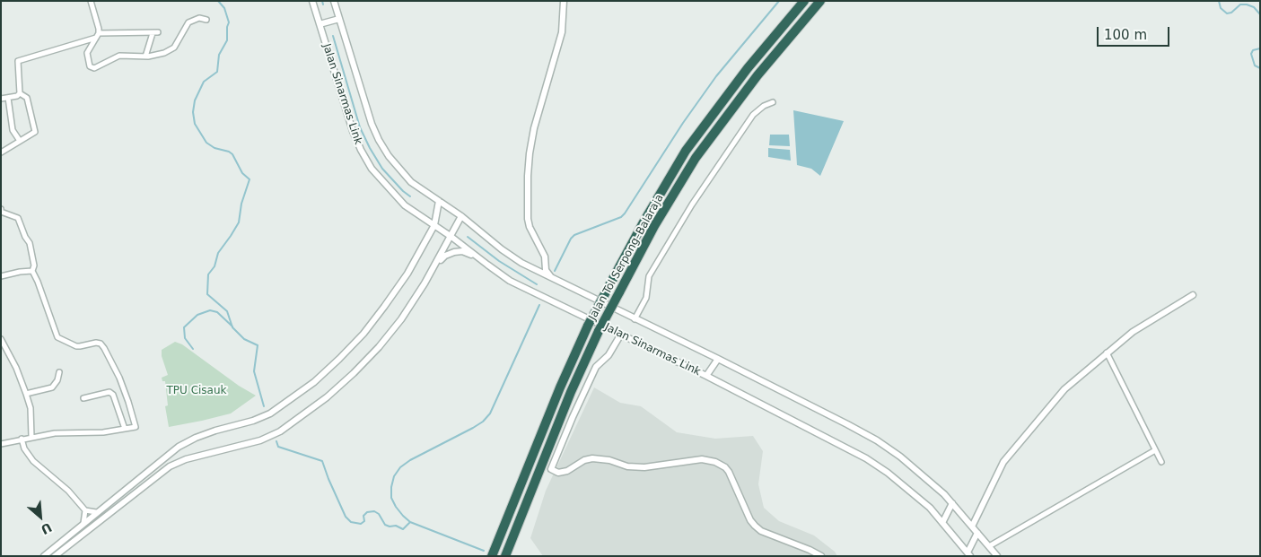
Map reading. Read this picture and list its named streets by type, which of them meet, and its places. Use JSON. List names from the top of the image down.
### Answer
{
  "streets": {
    "highway": ["Jalan Tol Serpong–Balaraja"],
    "street": ["Jalan Sinarmas Link"]
  },
  "parks": ["TPU Cisauk"],
  "scale_bar": "100 m",
  "north": "bottom right"
}
